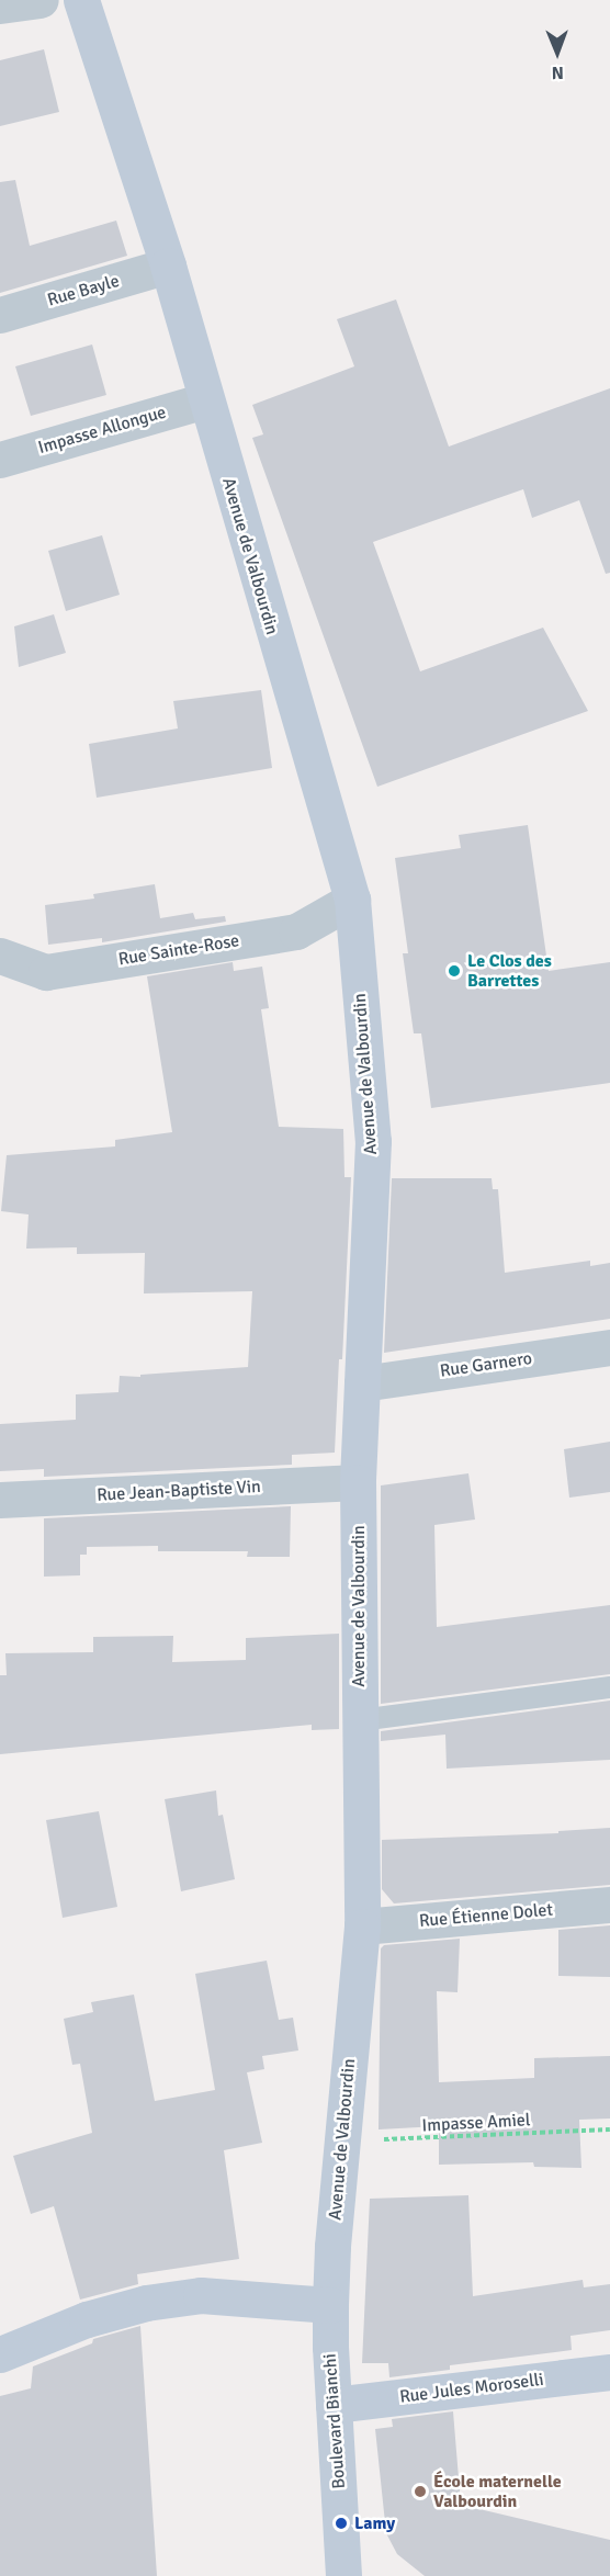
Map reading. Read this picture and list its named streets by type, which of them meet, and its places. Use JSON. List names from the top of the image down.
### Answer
{
  "streets": {
    "street": [
      "Rue Bayle",
      "Impasse Allongue",
      "Avenue de Valbourdin",
      "Rue Sainte-Rose",
      "Rue Garnero",
      "Rue Jean-Baptiste Vin",
      "Rue Étienne Dolet",
      "Rue Jules Moroselli",
      "Boulevard Bianchi"
    ],
    "path": ["Impasse Amiel"]
  },
  "crossings": [
    ["Rue Bayle", "Avenue de Valbourdin"],
    ["Impasse Allongue", "Avenue de Valbourdin"],
    ["Avenue de Valbourdin", "Rue Sainte-Rose"],
    ["Avenue de Valbourdin", "Rue Garnero"],
    ["Avenue de Valbourdin", "Rue Jean-Baptiste Vin"],
    ["Avenue de Valbourdin", "Rue Étienne Dolet"],
    ["Avenue de Valbourdin", "Impasse Amiel"],
    ["Avenue de Valbourdin", "Boulevard Bianchi"],
    ["Rue Jules Moroselli", "Boulevard Bianchi"]
  ],
  "places": ["Le Clos des Barrettes", "École maternelle Valbourdin", "Lamy"],
  "north": "bottom"
}
